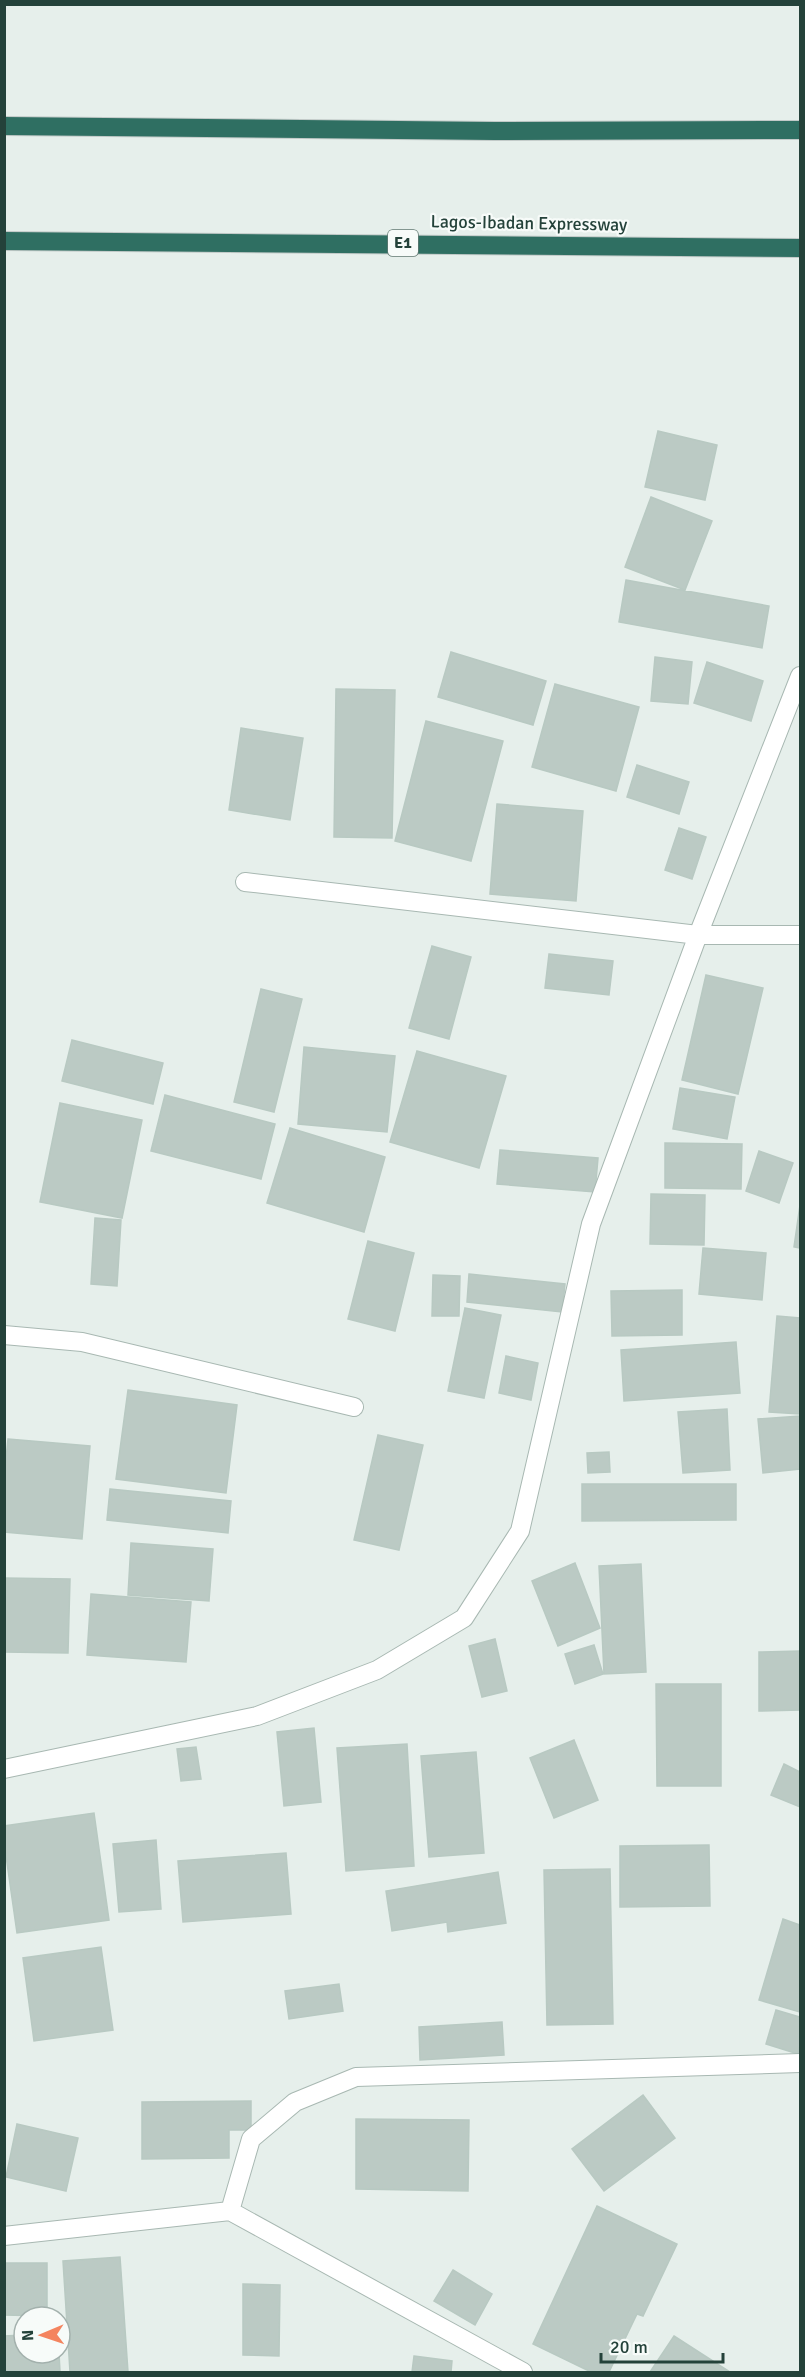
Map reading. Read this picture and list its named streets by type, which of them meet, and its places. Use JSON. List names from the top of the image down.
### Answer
{
  "streets": {
    "highway": ["Lagos-Ibadan Expressway", "E1"]
  },
  "scale_bar": "20 m",
  "north": "left"
}
